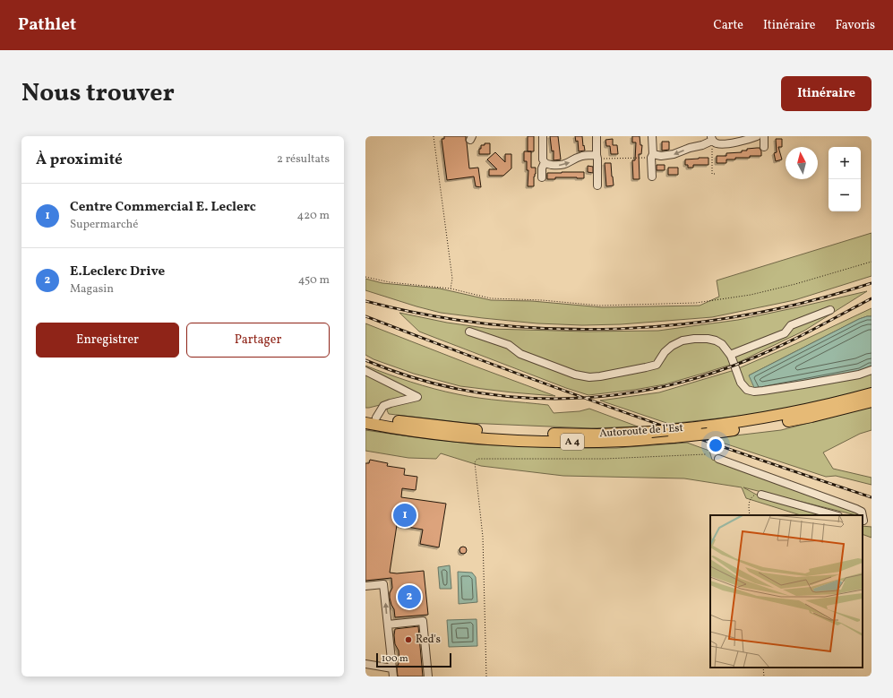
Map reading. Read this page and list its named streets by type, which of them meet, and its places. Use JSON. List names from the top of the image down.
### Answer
{
  "streets": {
    "highway": ["Autoroute de l’Est", "A 4"]
  },
  "places": ["Red's"],
  "scale_bar": "100 m",
  "north": "top",
  "page": {
    "header": "Pathlet",
    "nav": ["Carte", "Itinéraire", "Favoris"],
    "title": "Nous trouver",
    "buttons": [
      "Itinéraire",
      ["Enregistrer", "Partager"]
    ],
    "heading": ["À proximité", "2 résultats"],
    "map_buttons": ["+", "−"],
    "list": [
      {
        "mark": "1",
        "name": "Centre Commercial E. Leclerc",
        "note": "Supermarché",
        "value": "420 m"
      },
      {
        "mark": "2",
        "name": "E.Leclerc Drive",
        "note": "Magasin",
        "value": "450 m"
      }
    ],
    "pins": ["1", "2"],
    "scale": "100 m"
  }
}
